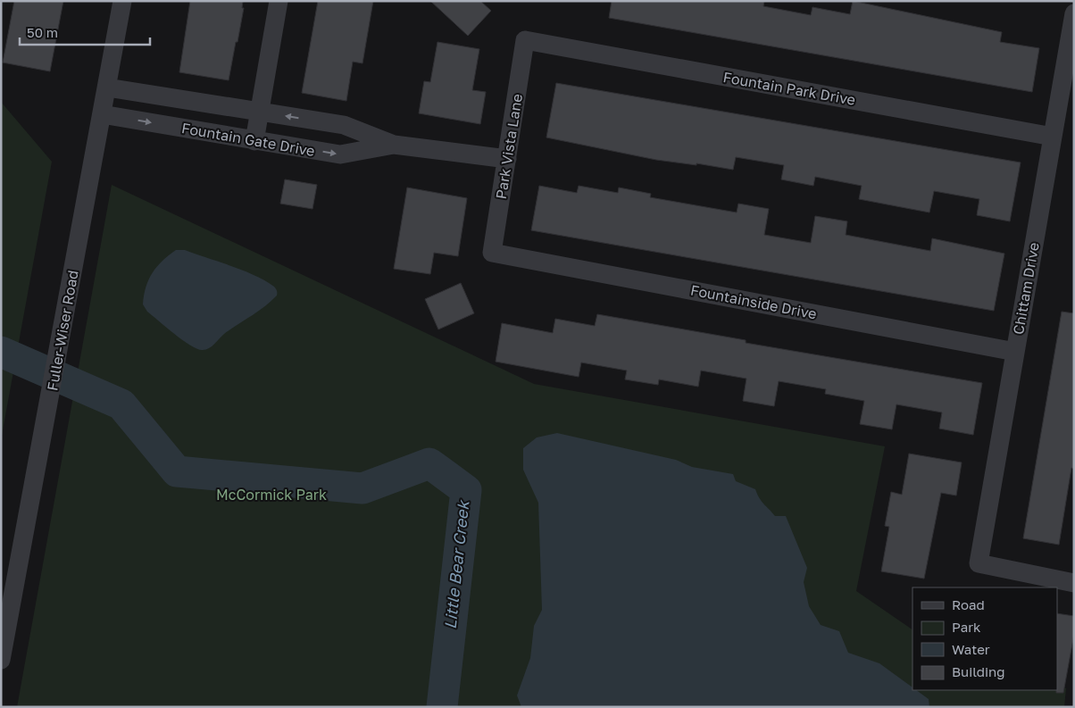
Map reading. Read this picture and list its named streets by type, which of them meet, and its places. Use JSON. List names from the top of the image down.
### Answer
{
  "streets": {
    "street": [
      "Fountain Park Drive",
      "Fountain Gate Drive",
      "Park Vista Lane",
      "Chittam Drive",
      "Fountainside Drive",
      "Fuller-Wiser Road"
    ]
  },
  "crossings": [
    ["Fountain Park Drive", "Park Vista Lane"],
    ["Fountain Park Drive", "Chittam Drive"],
    ["Fountain Gate Drive", "Park Vista Lane"],
    ["Fountain Gate Drive", "Fuller-Wiser Road"],
    ["Park Vista Lane", "Fountainside Drive"],
    ["Chittam Drive", "Fountainside Drive"]
  ],
  "water": ["Little Bear Creek"],
  "parks": ["McCormick Park"],
  "legend": [
    "Road",
    "Park",
    "Water",
    "Building"
  ],
  "scale_bar": "50 m"
}
